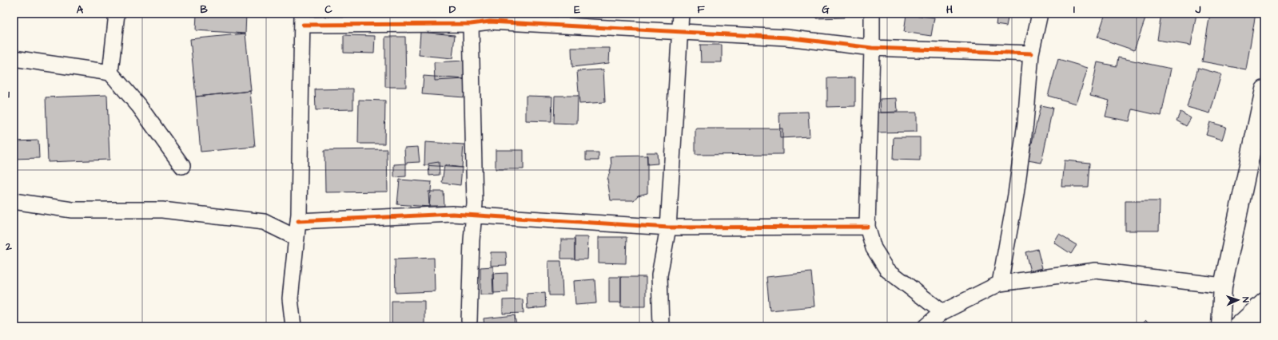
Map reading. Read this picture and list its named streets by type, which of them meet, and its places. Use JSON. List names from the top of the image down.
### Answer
{
  "north": "right",
  "grid": {
    "columns": [
      "A",
      "B",
      "C",
      "D",
      "E",
      "F",
      "G",
      "H",
      "I",
      "J"
    ],
    "rows": ["1", "2"]
  }
}
